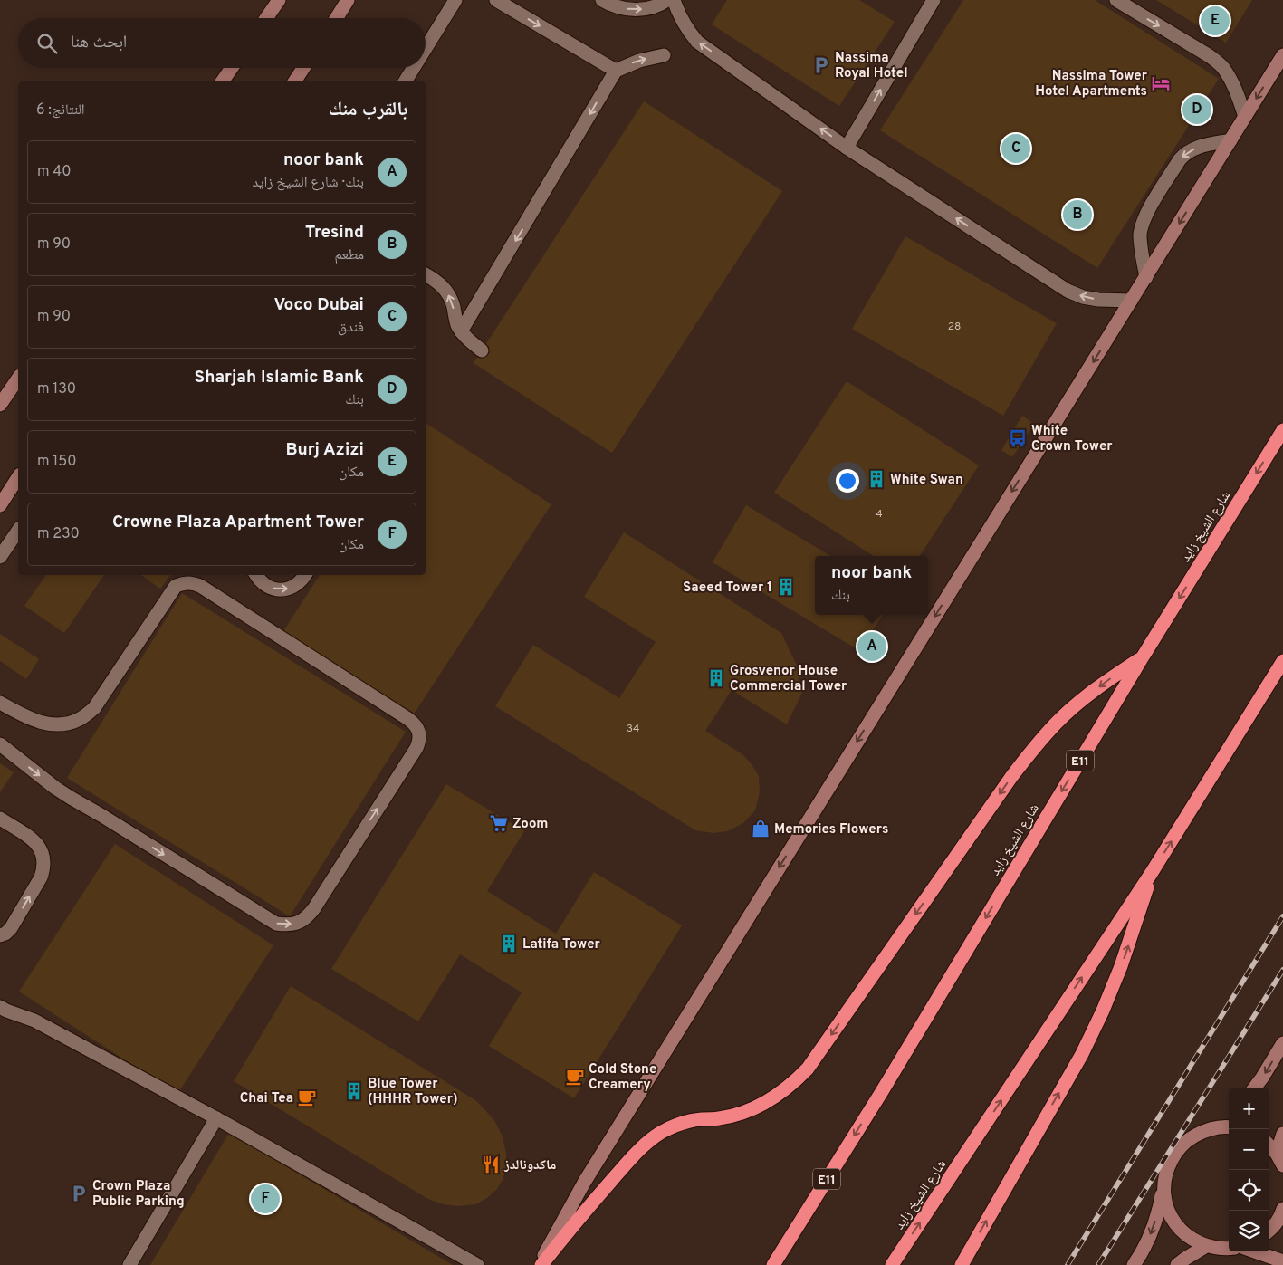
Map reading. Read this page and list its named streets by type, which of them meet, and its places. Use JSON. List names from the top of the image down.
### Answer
{
  "streets": {
    "highway": ["شارع الشيخ زايد", "E11"]
  },
  "places": {
    "parking": ["Nassima Royal Hotel", "Crown Plaza Public Parking"],
    "hotel": ["Nassima Tower Hotel Apartments"],
    "bus stop": ["White Crown Tower"],
    "building": [
      "White Swan",
      "Saeed Tower 1",
      "Grosvenor House Commercial Tower",
      "Latifa Tower",
      "Blue Tower (HHHR Tower)"
    ],
    "supermarket": ["Zoom"],
    "shop": ["Memories Flowers"],
    "cafe": ["Cold Stone Creamery", "Chai Tea"],
    "restaurant": ["ماكدونالدز"]
  },
  "house_numbers": ["28", "4", "34"],
  "page": {
    "pins": [
      "E",
      "D",
      "C",
      "B",
      "A",
      "F"
    ],
    "search": "ابحث هنا",
    "heading": ["بالقرب منك", "النتائج: 6"],
    "list": [
      {
        "mark": "A",
        "name": "noor bank",
        "note": "بنك · شارع الشيخ زايد",
        "value": "40 m"
      },
      {
        "mark": "B",
        "name": "Tresind",
        "note": "مطعم",
        "value": "90 m"
      },
      {
        "mark": "C",
        "name": "Voco Dubai",
        "note": "فندق",
        "value": "90 m"
      },
      {
        "mark": "D",
        "name": "Sharjah Islamic Bank",
        "note": "بنك",
        "value": "130 m"
      },
      {
        "mark": "E",
        "name": "Burj Azizi",
        "note": "مكان",
        "value": "150 m"
      },
      {
        "mark": "F",
        "name": "Crowne Plaza Apartment Tower",
        "note": "مكان",
        "value": "230 m"
      }
    ],
    "popup": ["noor bank", "بنك"],
    "map_buttons": ["+", "−"]
  }
}
